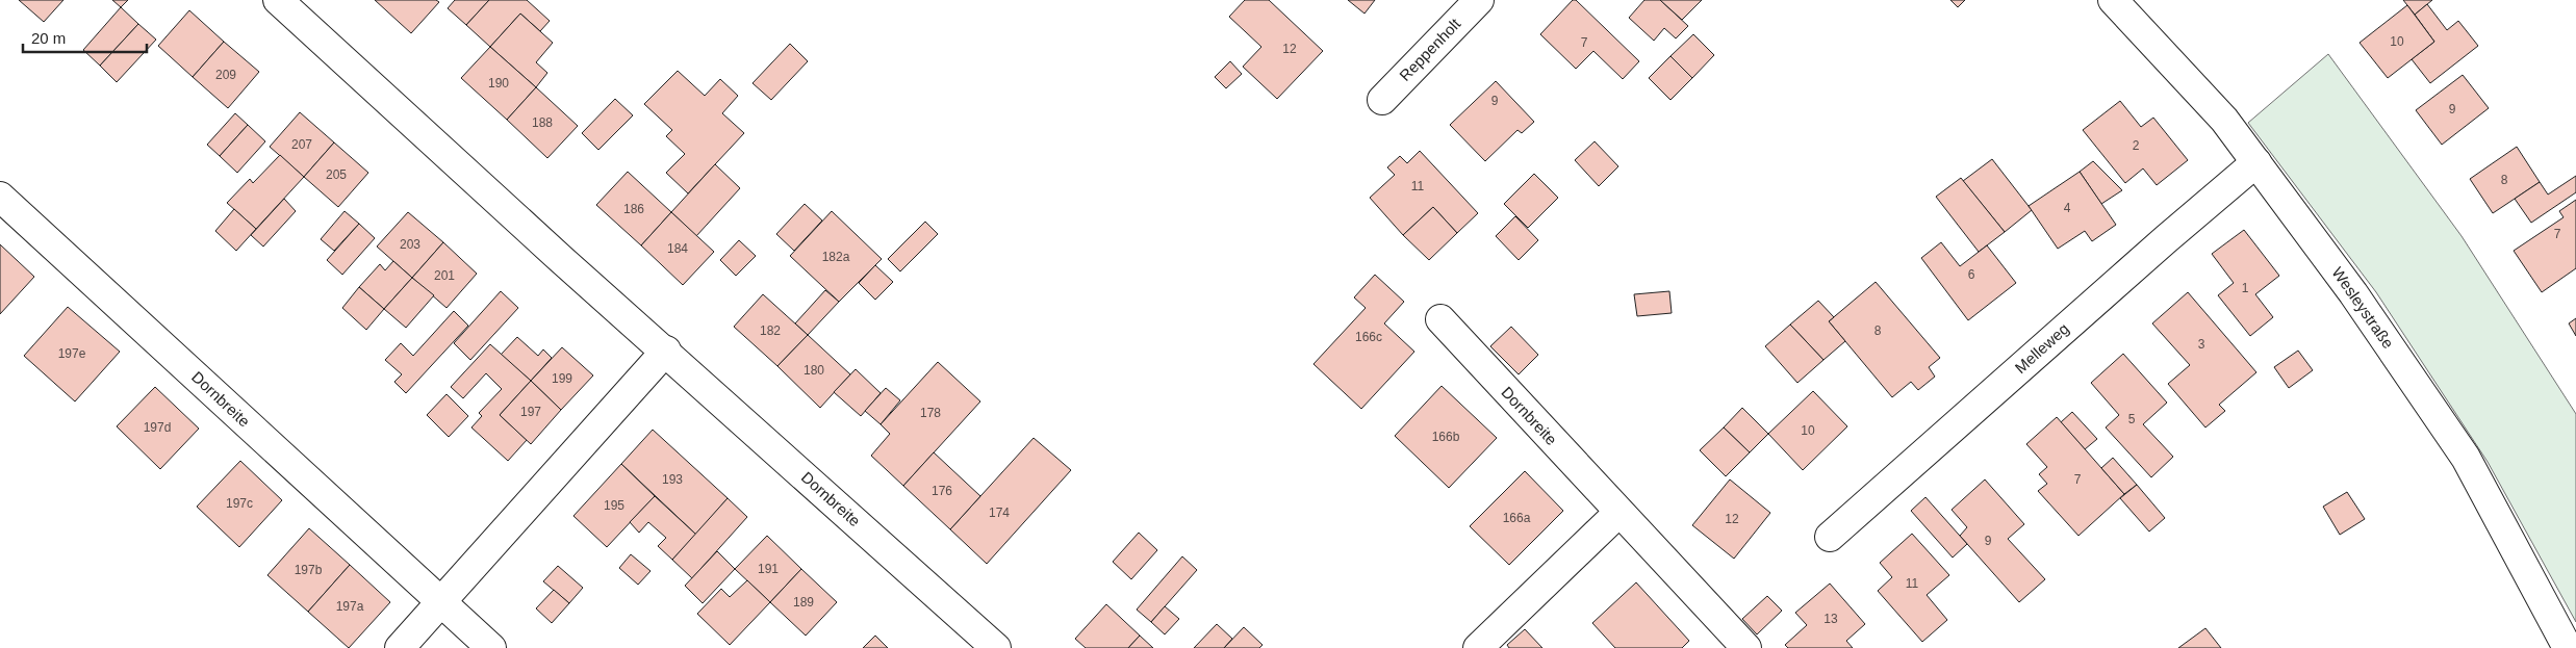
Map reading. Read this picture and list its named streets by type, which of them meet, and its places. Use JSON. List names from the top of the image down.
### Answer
{
  "streets": {
    "street": [
      "Reppenholt",
      "Wesleystraße",
      "Melleweg",
      "Dornbreite"
    ]
  },
  "crossings": [
    ["Wesleystraße", "Melleweg"]
  ],
  "house_numbers": [
    "10",
    "7",
    "12",
    "209",
    "190",
    "9",
    "9",
    "188",
    "207",
    "2",
    "205",
    "8",
    "11",
    "4",
    "186",
    "7",
    "203",
    "184",
    "182a",
    "6",
    "201",
    "1",
    "182",
    "8",
    "166c",
    "3",
    "197e",
    "180",
    "199",
    "197",
    "178",
    "5",
    "197d",
    "10",
    "166b",
    "193",
    "7",
    "176",
    "197c",
    "195",
    "174",
    "166a",
    "12",
    "9",
    "191",
    "197b",
    "11",
    "189",
    "197a",
    "13"
  ],
  "scale_bar": "20 m"
}
